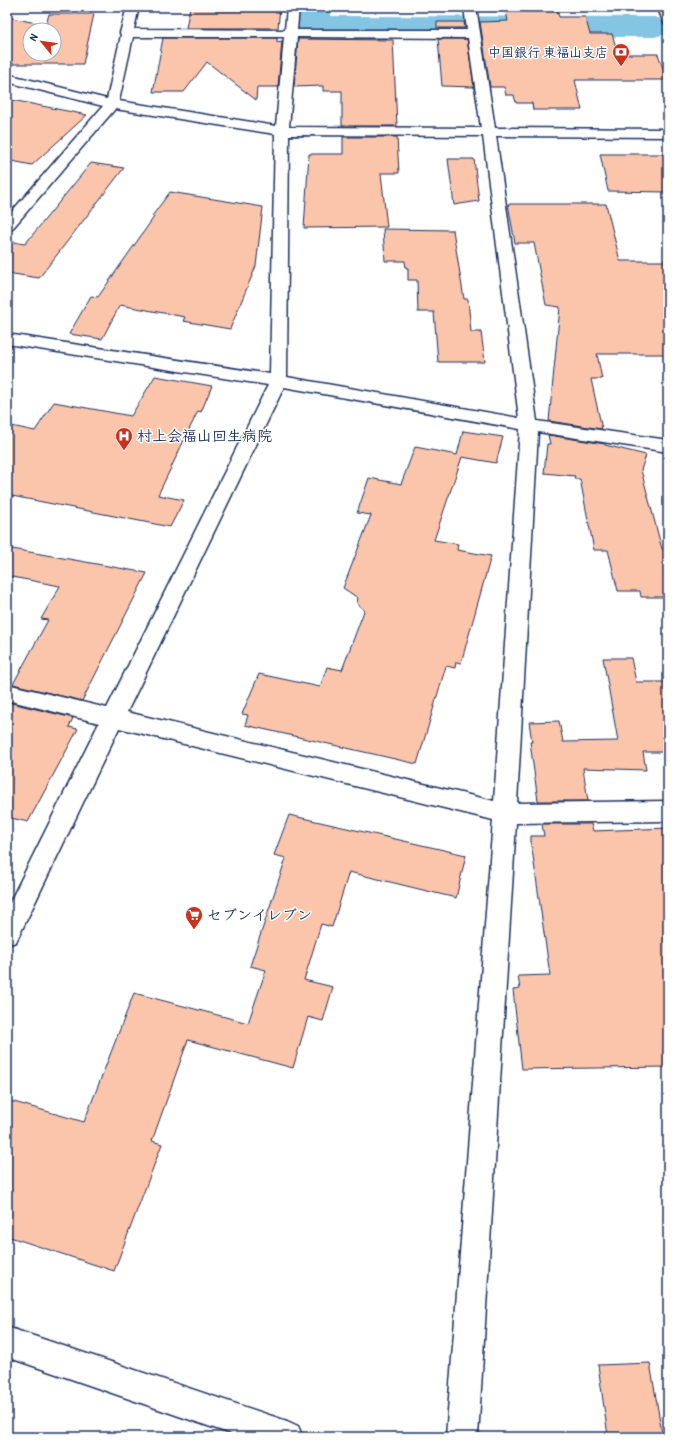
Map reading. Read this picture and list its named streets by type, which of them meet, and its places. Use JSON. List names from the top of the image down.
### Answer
{
  "places": {
    "bank": ["中国銀行 東福山支店"],
    "hospital": ["村上会福山回生病院"],
    "supermarket": ["セブンイレブン"]
  },
  "north": "top left"
}
